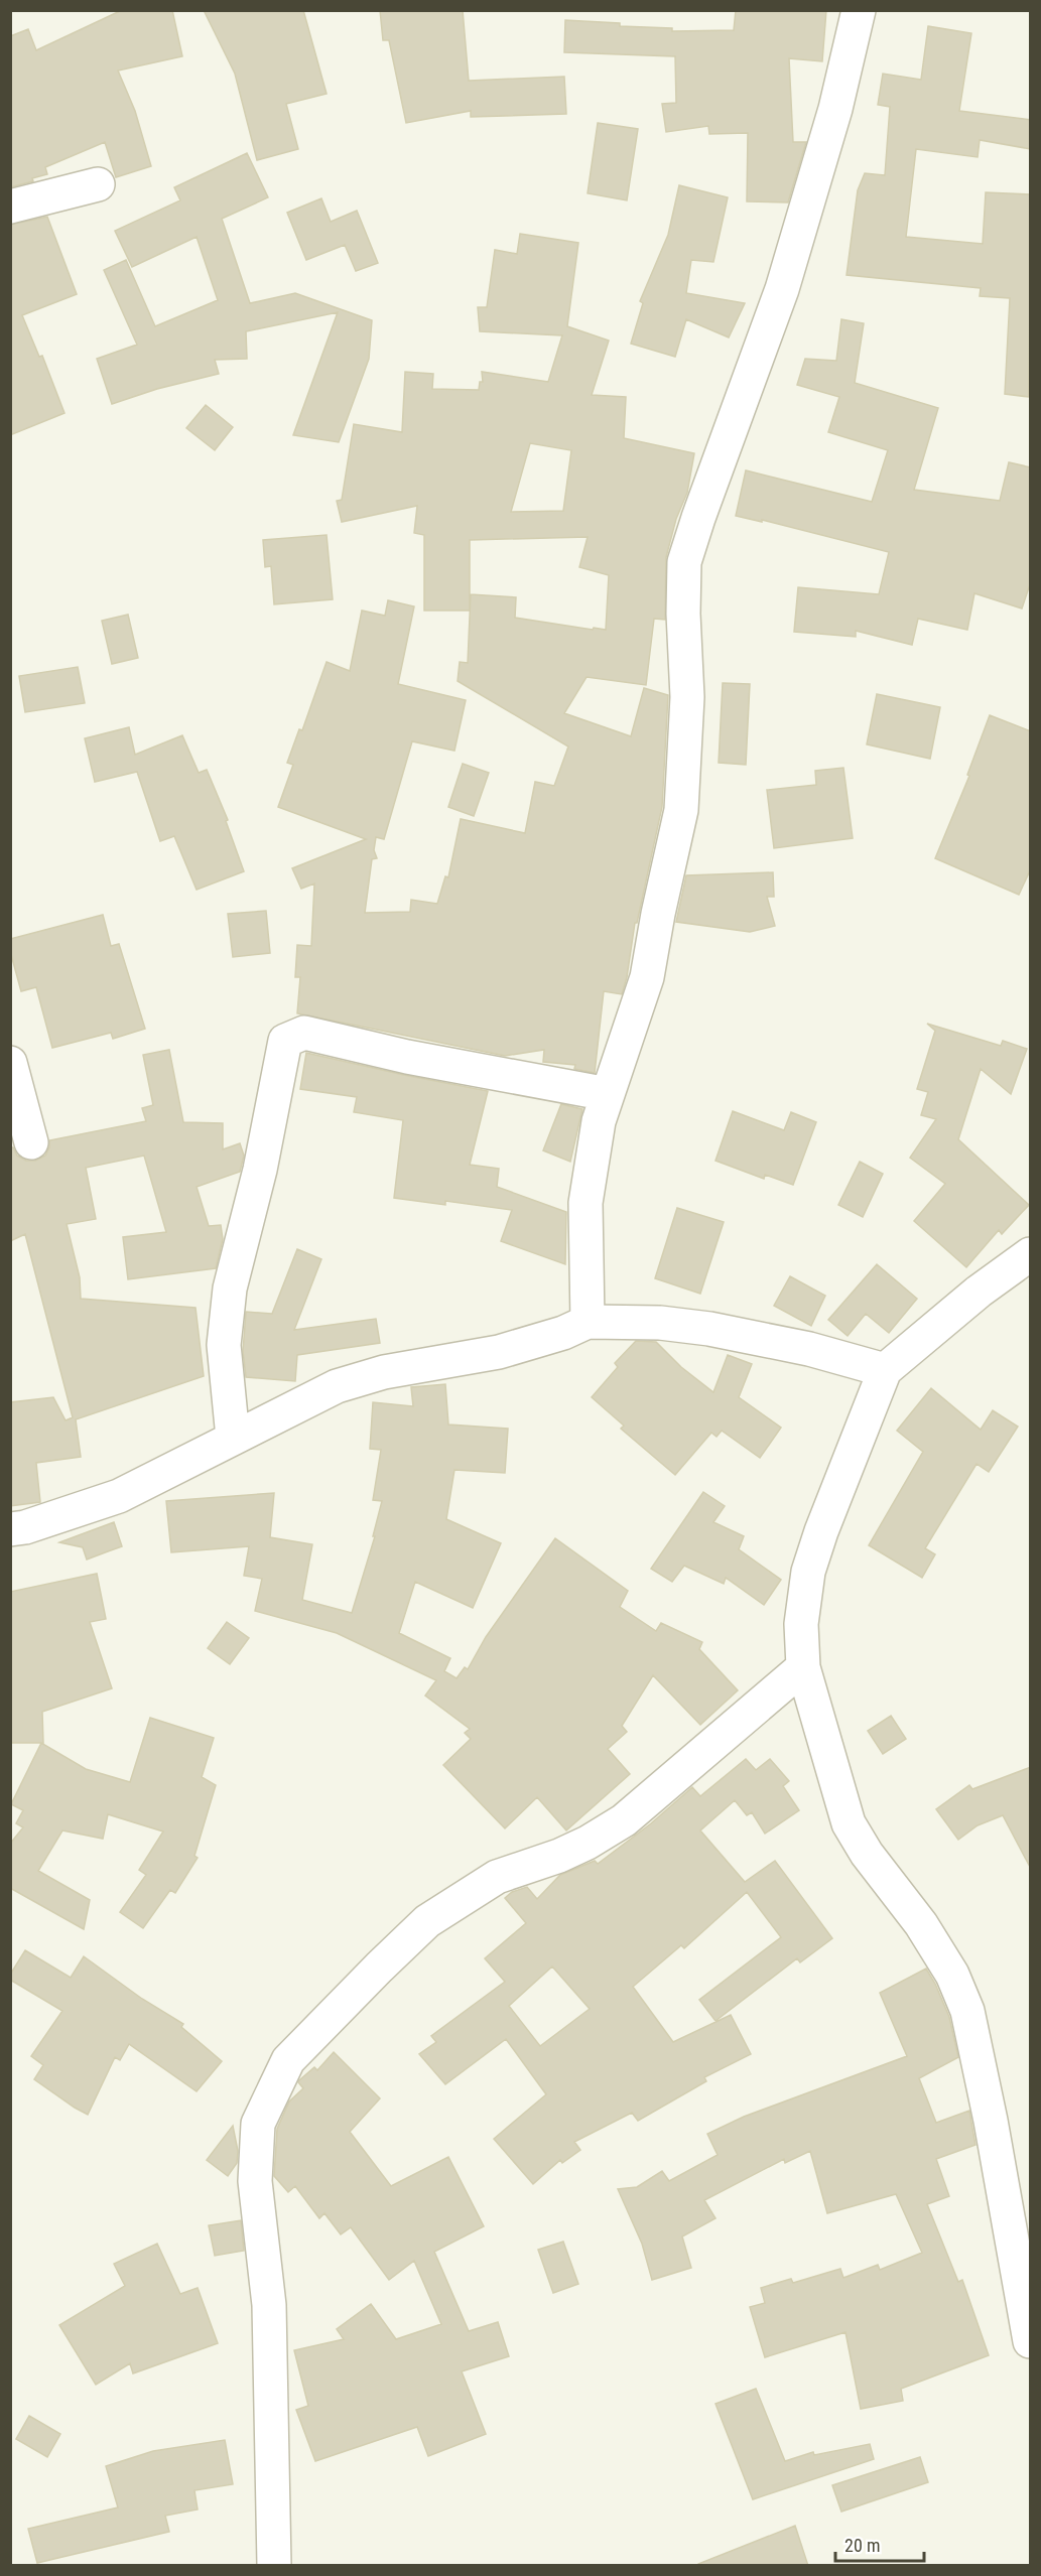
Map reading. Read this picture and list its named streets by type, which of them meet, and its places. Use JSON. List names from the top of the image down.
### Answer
{
  "scale_bar": "20 m"
}
